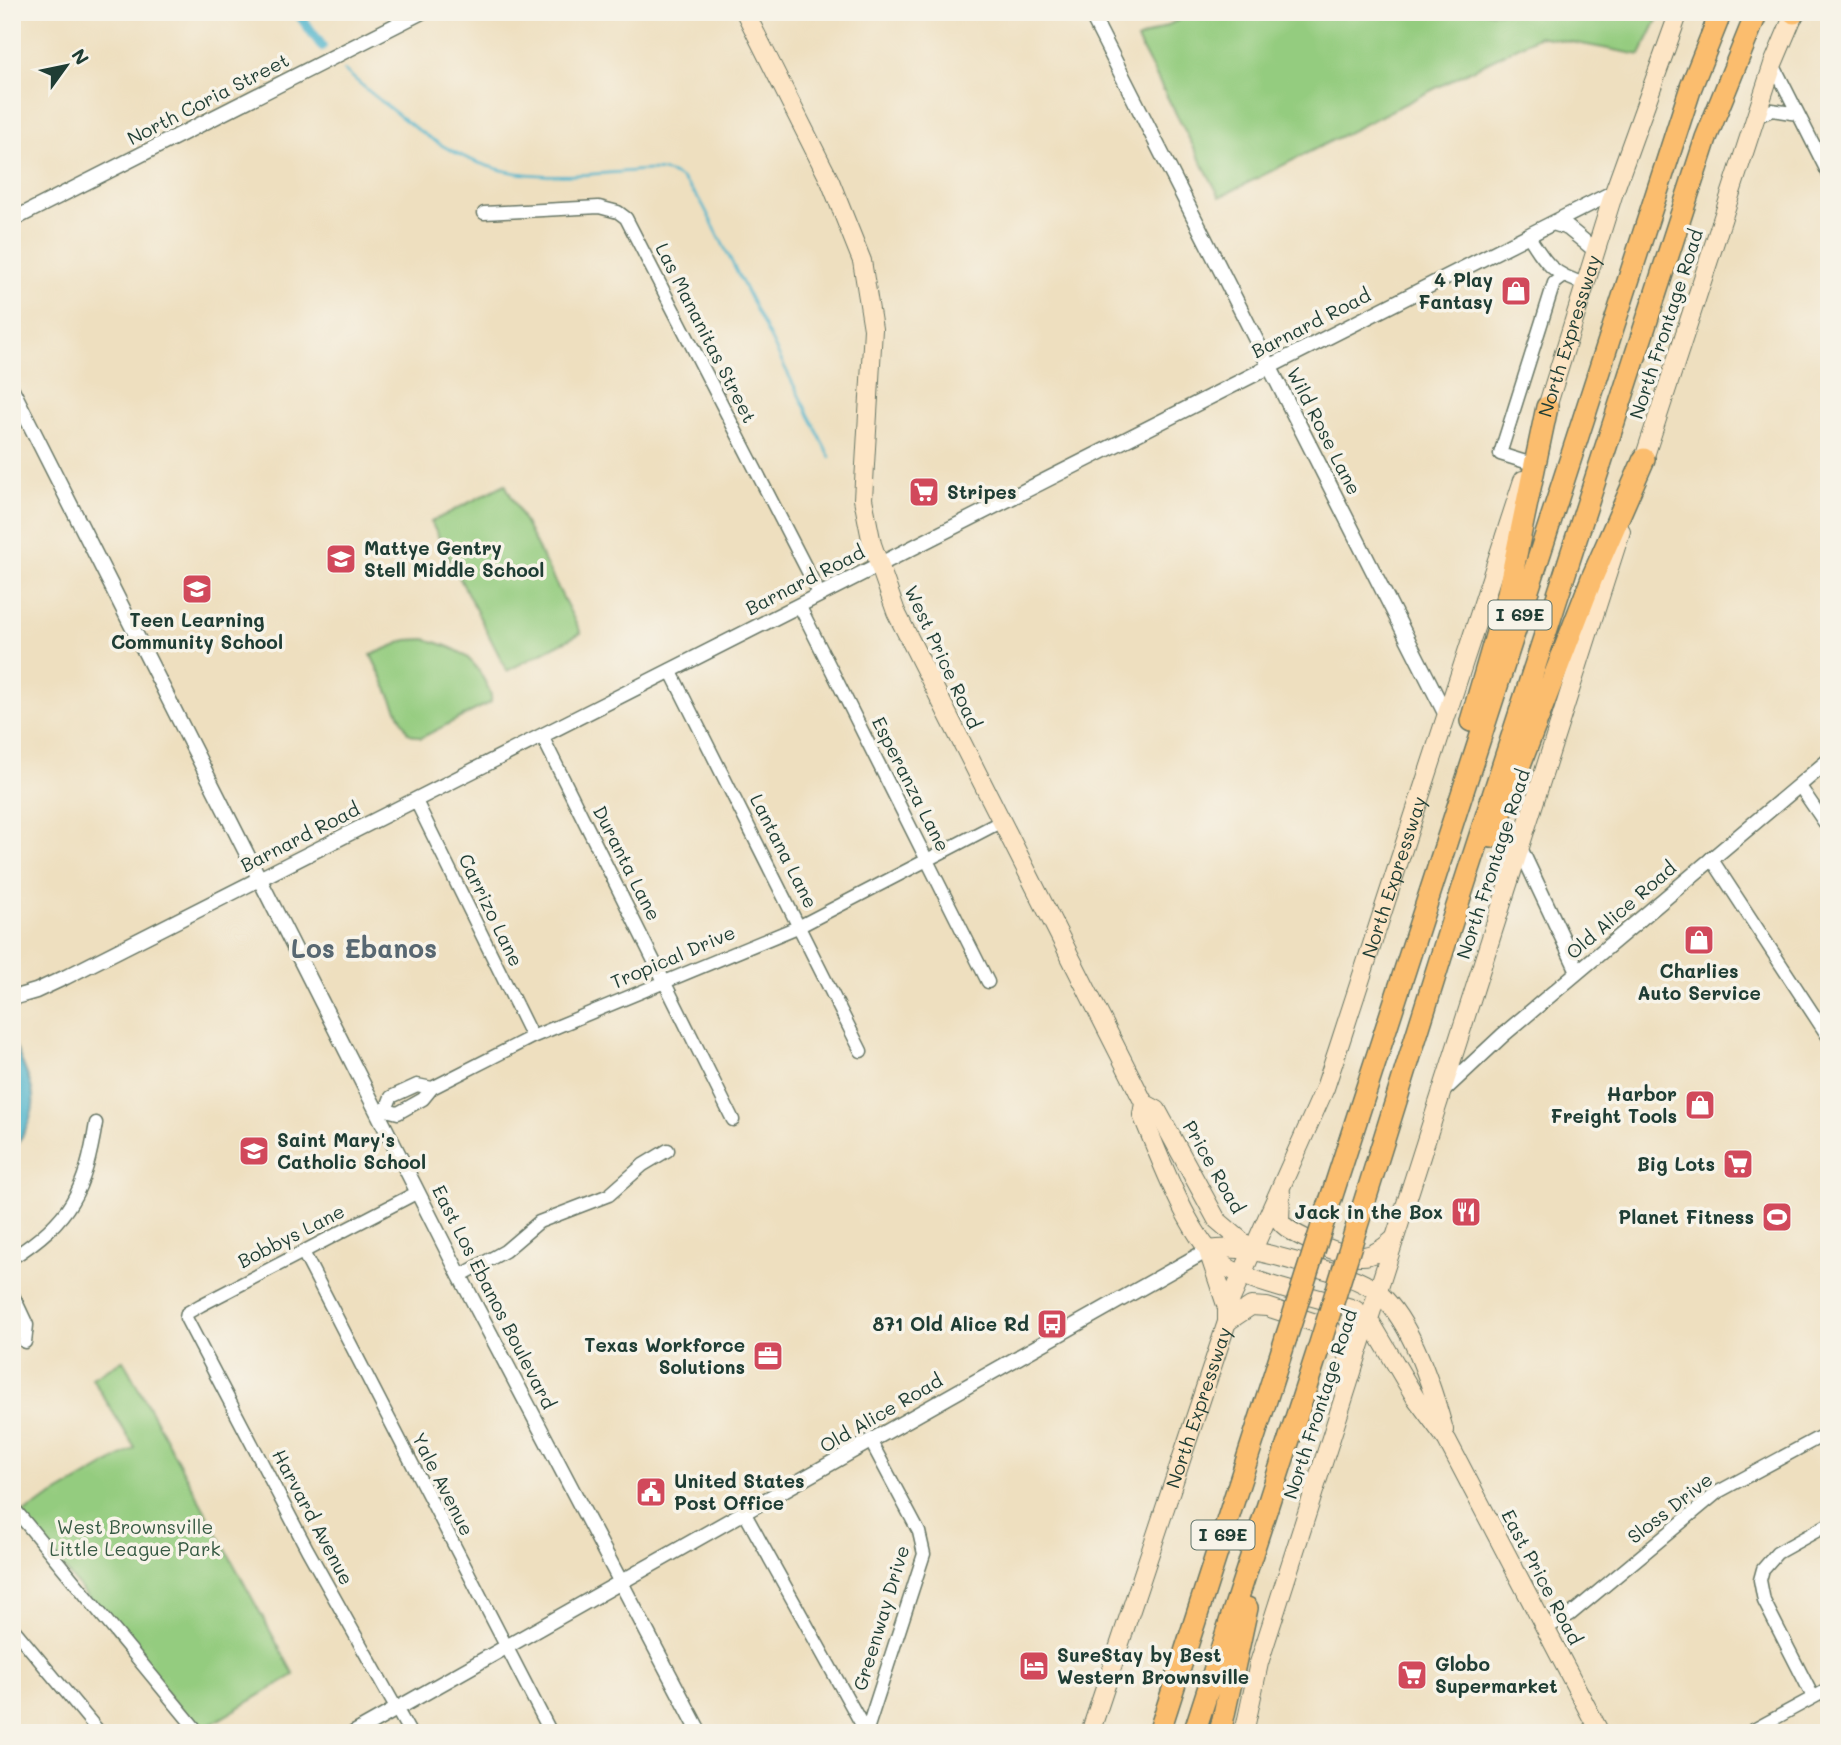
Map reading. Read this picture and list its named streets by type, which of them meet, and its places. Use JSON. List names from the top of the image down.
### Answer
{
  "streets": {
    "highway": ["North Expressway", "I 69E"],
    "main road": [
      "North Frontage Road",
      "West Price Road",
      "Price Road",
      "East Price Road"
    ],
    "street": [
      "North Coria Street",
      "Barnard Road",
      "Las Mananitas Street",
      "Wild Rose Lane",
      "Esperanza Lane",
      "Lantana Lane",
      "Duranta Lane",
      "Carrizo Lane",
      "Old Alice Road",
      "Tropical Drive",
      "Bobbys Lane",
      "East Los Ebanos Boulevard",
      "Yale Avenue",
      "Sloss Drive",
      "Harvard Avenue",
      "Greenway Drive"
    ]
  },
  "crossings": [
    ["Barnard Road", "Las Mananitas Street"],
    ["Barnard Road", "North Expressway"],
    ["Barnard Road", "Wild Rose Lane"],
    ["Barnard Road", "West Price Road"],
    ["Barnard Road", "Esperanza Lane"],
    ["Barnard Road", "Lantana Lane"],
    ["Barnard Road", "Duranta Lane"],
    ["Barnard Road", "Carrizo Lane"],
    ["Barnard Road", "East Los Ebanos Boulevard"],
    ["North Frontage Road", "Old Alice Road"],
    ["North Frontage Road", "East Price Road"],
    ["North Expressway", "Wild Rose Lane"],
    ["North Expressway", "West Price Road"],
    ["North Expressway", "Price Road"],
    ["West Price Road", "Old Alice Road"],
    ["West Price Road", "Tropical Drive"],
    ["West Price Road", "Price Road"],
    ["Esperanza Lane", "Tropical Drive"],
    ["Lantana Lane", "Tropical Drive"],
    ["Duranta Lane", "Tropical Drive"],
    ["Carrizo Lane", "Tropical Drive"],
    ["Old Alice Road", "East Los Ebanos Boulevard"],
    ["Old Alice Road", "Yale Avenue"],
    ["Old Alice Road", "Harvard Avenue"],
    ["Old Alice Road", "Greenway Drive"],
    ["Tropical Drive", "East Los Ebanos Boulevard"],
    ["Bobbys Lane", "East Los Ebanos Boulevard"],
    ["Bobbys Lane", "Yale Avenue"],
    ["Bobbys Lane", "Harvard Avenue"],
    ["Sloss Drive", "East Price Road"]
  ],
  "districts": ["Los Ebanos"],
  "parks": ["West Brownsville Little League Park"],
  "places": {
    "shop": ["4 Play Fantasy", "Charlies Auto Service", "Harbor Freight Tools"],
    "supermarket": ["Stripes", "Big Lots", "Globo Supermarket"],
    "school or university": ["Mattye Gentry Stell Middle School", "Teen Learning Community School", "Saint Mary's Catholic School"],
    "restaurant": ["Jack in the Box"],
    "sports": ["Planet Fitness"],
    "bus stop": ["871 Old Alice Rd"],
    "office": ["Texas Workforce Solutions"],
    "public building": ["United States Post Office"],
    "hotel": ["SureStay by Best Western Brownsville"]
  },
  "north": "top right"
}
